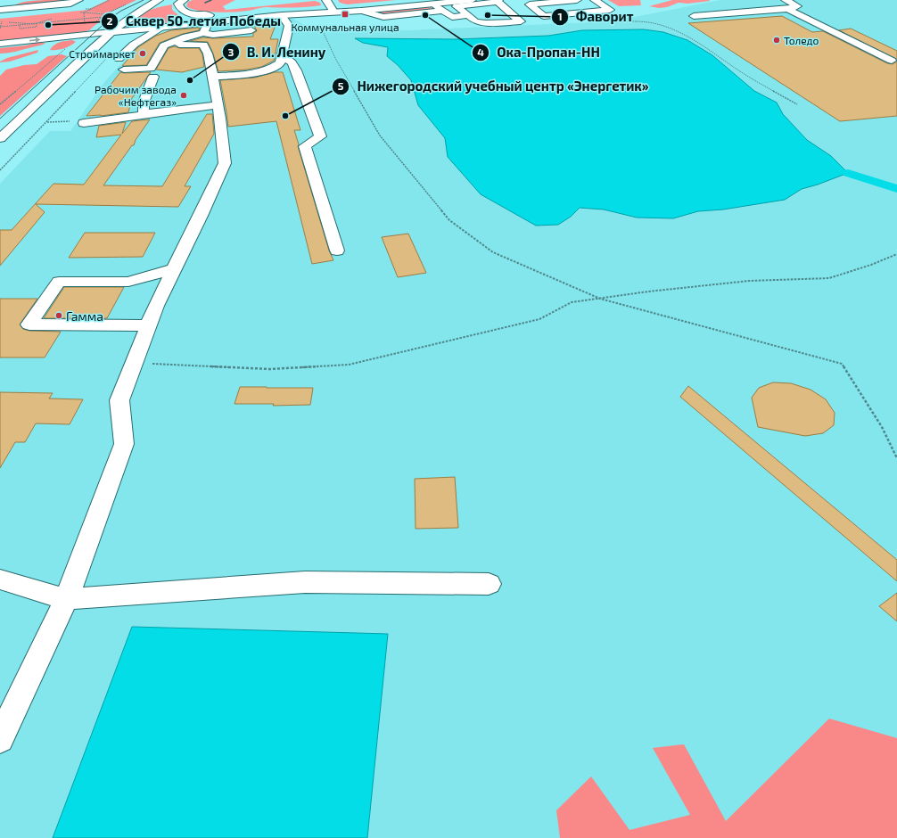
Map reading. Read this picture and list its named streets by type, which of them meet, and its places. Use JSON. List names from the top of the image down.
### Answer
{
  "places": {
    "transit": ["Коммунальная улица"],
    "other": [
      "Ока-Пропан-НН",
      "Фаворит",
      "Сквер 50-летия Победы",
      "Толедо",
      "Строймаркет",
      "В. И. Ленину",
      "Рабочим завода «Нефтегаз»",
      "Нижегородский учебный центр «Энергетик»",
      "Гамма"
    ]
  }
}
